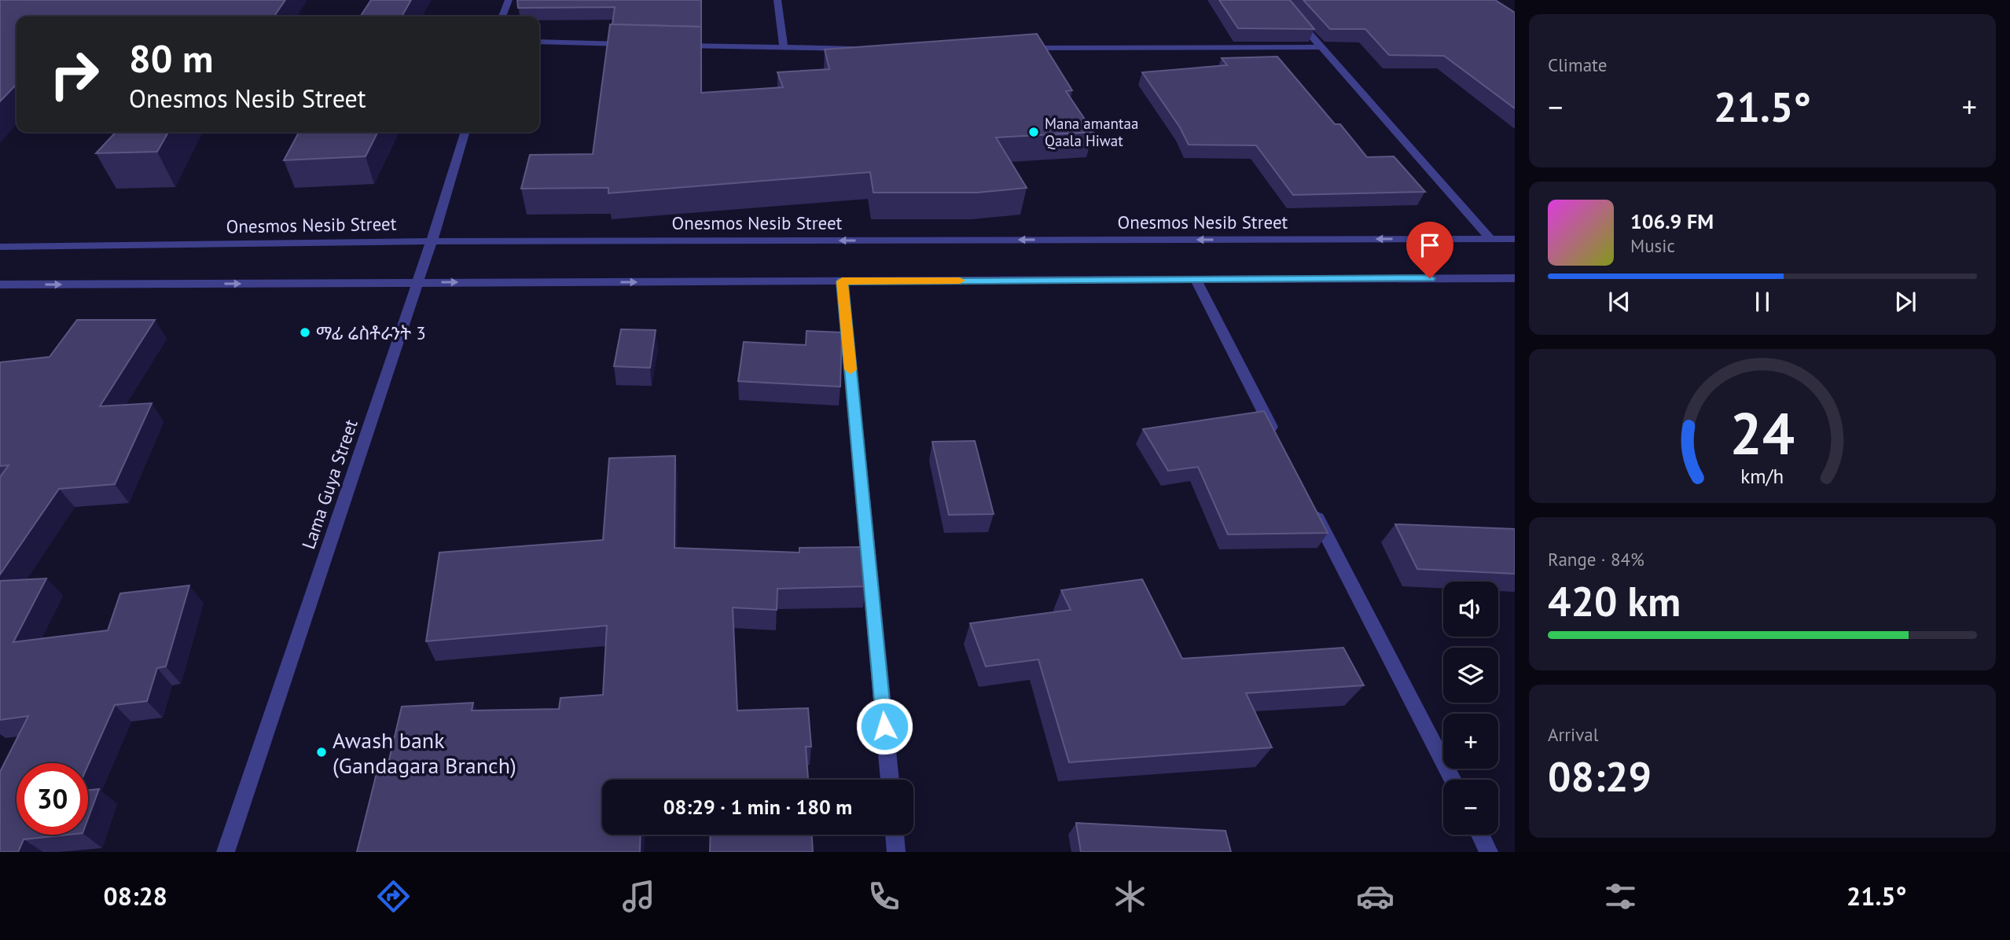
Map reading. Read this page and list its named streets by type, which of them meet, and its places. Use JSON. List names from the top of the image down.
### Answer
{
  "streets": {
    "street": ["Onesmos Nesib Street", "Lama Guya Street"]
  },
  "crossings": [
    ["Onesmos Nesib Street", "Lama Guya Street"]
  ],
  "places": ["Mana amantaa Qaala Hiwat", "ማፊ ሬስቶራንት 3", "Awash bank (Gandagara Branch)"],
  "page": {
    "tile": [
      "Climate",
      ["Range · 84%", "420 km"],
      ["Arrival", "08:29"]
    ],
    "turn": ["80 m", "Onesmos Nesib Street"],
    "heat": ["−", "21.5°", "+"],
    "song": ["106.9 FM", "Music"],
    "map_buttons": ["+", "−"],
    "limit": "30",
    "trip": "08:29 · 1 min · 180 m",
    "tabs": ["08:28", "21.5°"],
    "gauge": ["24", "km/h"]
  }
}
